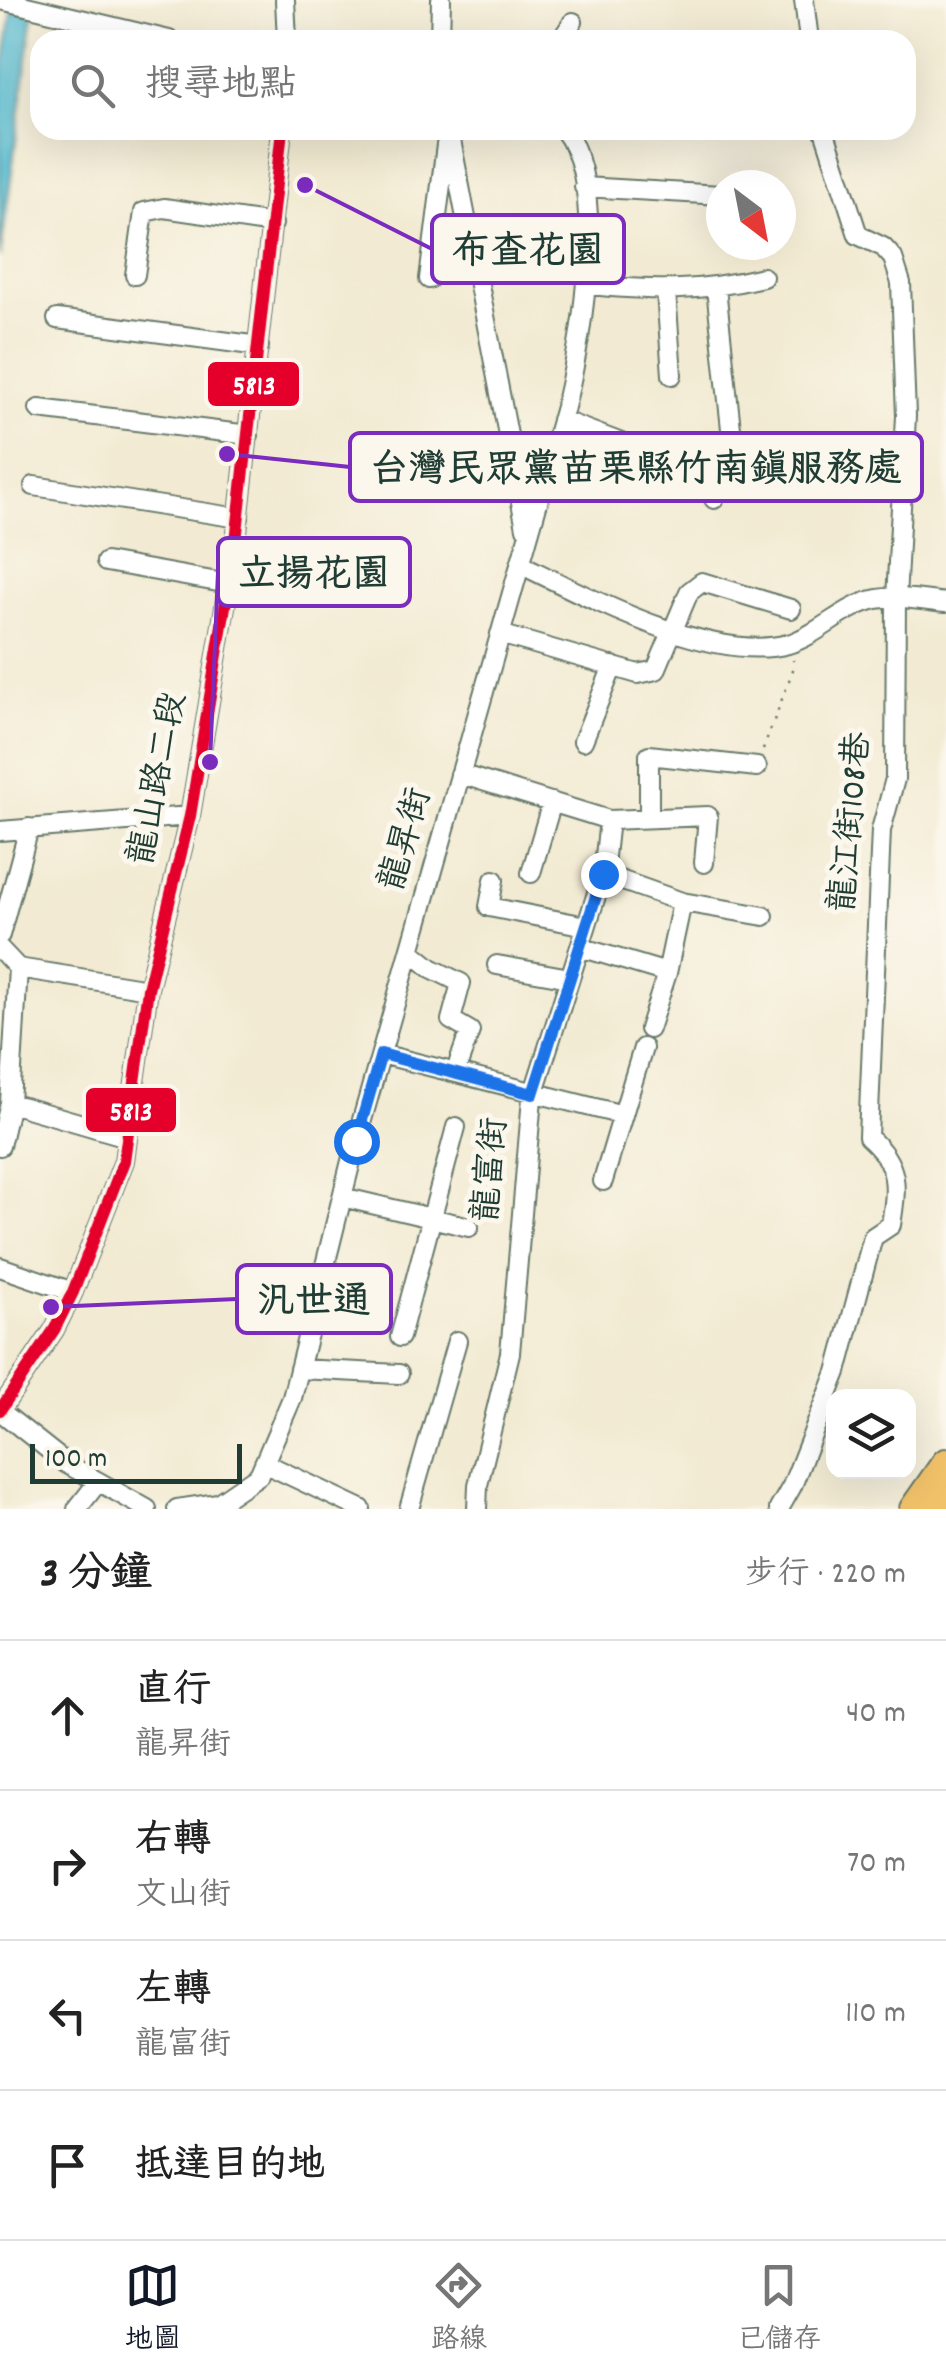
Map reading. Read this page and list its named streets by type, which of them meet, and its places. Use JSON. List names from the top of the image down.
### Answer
{
  "streets": {
    "street": [
      "龍山路二段",
      "龍江街108巷",
      "龍昇街",
      "龍富街"
    ]
  },
  "places": [
    "布查花園",
    "台灣民眾黨苗栗縣竹南鎮服務處",
    "立揚花園",
    "汎世通"
  ],
  "lines": ["transit line 5813"],
  "scale_bar": "100 m",
  "north": "bottom right",
  "page": {
    "search": "搜尋地點",
    "scale": "100 m",
    "heading": ["3 分鐘", "步行 · 220 m"],
    "list": [
      ["直行", "龍昇街", "40 m"],
      ["右轉", "文山街", "70 m"],
      ["左轉", "龍富街", "110 m"],
      "抵達目的地"
    ],
    "nav": ["地圖", "路線", "已儲存"]
  }
}
